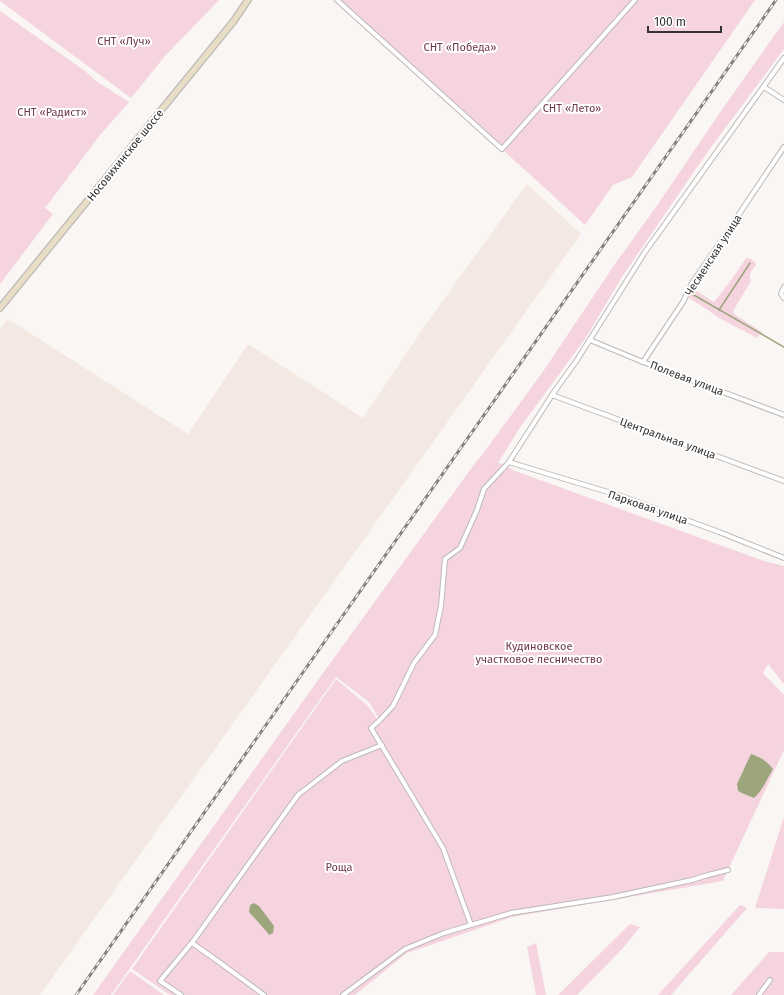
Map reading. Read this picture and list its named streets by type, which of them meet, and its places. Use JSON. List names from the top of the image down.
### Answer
{
  "streets": {
    "main road": ["Носовихинское шоссе"],
    "street": [
      "Чесменская улица",
      "Полевая улица",
      "Центральная улица",
      "Парковая улица"
    ]
  },
  "crossings": [
    ["Чесменская улица", "Полевая улица"]
  ],
  "parks": [
    "СНТ «Луч»",
    "СНТ «Победа»",
    "СНТ «Лето»",
    "СНТ «Радист»",
    "Кудиновское участковое лесничество",
    "Роща"
  ],
  "scale_bar": "100 m"
}
